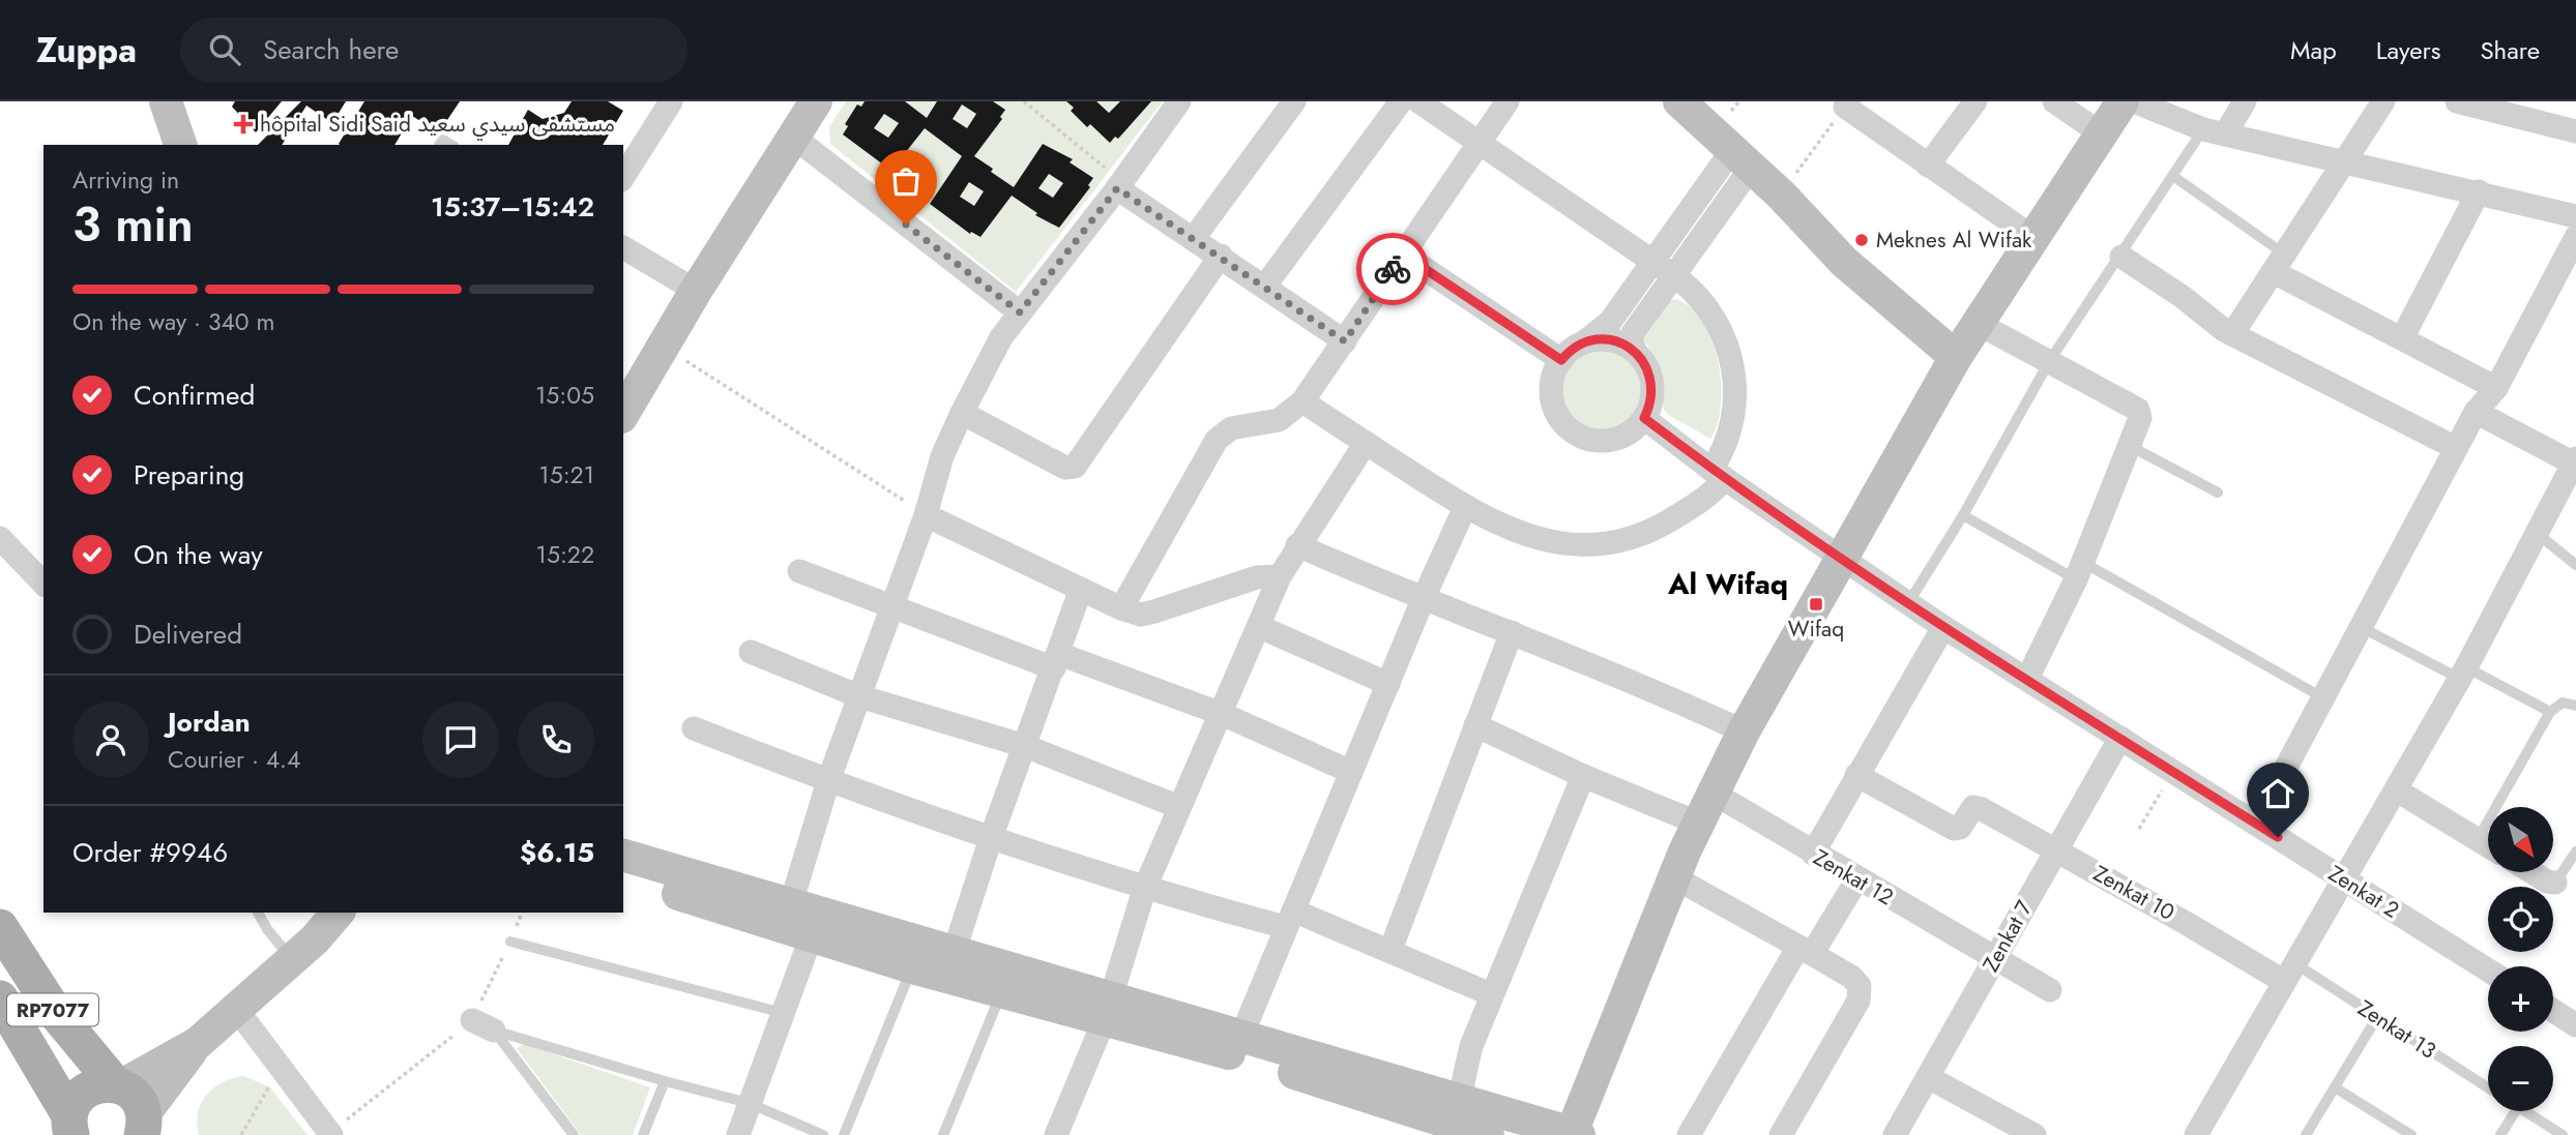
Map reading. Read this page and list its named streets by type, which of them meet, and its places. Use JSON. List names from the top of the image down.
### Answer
{
  "streets": {
    "main road": ["RP7077"],
    "street": [
      "Zenkat 12",
      "Zenkat 2",
      "Zenkat 10",
      "Zenkat 7"
    ],
    "lane": ["Zenkat 13"]
  },
  "crossings": [
    ["Zenkat 12", "Zenkat 7"],
    ["Zenkat 2", "Zenkat 7"],
    ["Zenkat 10", "Zenkat 7"],
    ["Zenkat 10", "Zenkat 13"]
  ],
  "districts": ["Al Wifaq"],
  "places": {
    "health": ["hôpital Sidi Said مستشفى سيدي سعيد"],
    "other": ["Meknes Al Wifak"],
    "transit": ["Wifaq"]
  },
  "north": "bottom right",
  "page": {
    "header": "Zuppa",
    "search": "Search here",
    "nav": ["Map", "Layers", "Share"],
    "heading": ["3 min", "Arriving in", "15:37–15:42"],
    "panel": [
      "Jordan",
      "Courier · 4.4",
      "Order #9946",
      "$6.15"
    ],
    "bar": "On the way · 340 m",
    "list": [
      ["Confirmed", "15:05"],
      ["Preparing", "15:21"],
      ["On the way", "15:22"],
      "Delivered"
    ],
    "map_buttons": ["+", "−"]
  }
}
